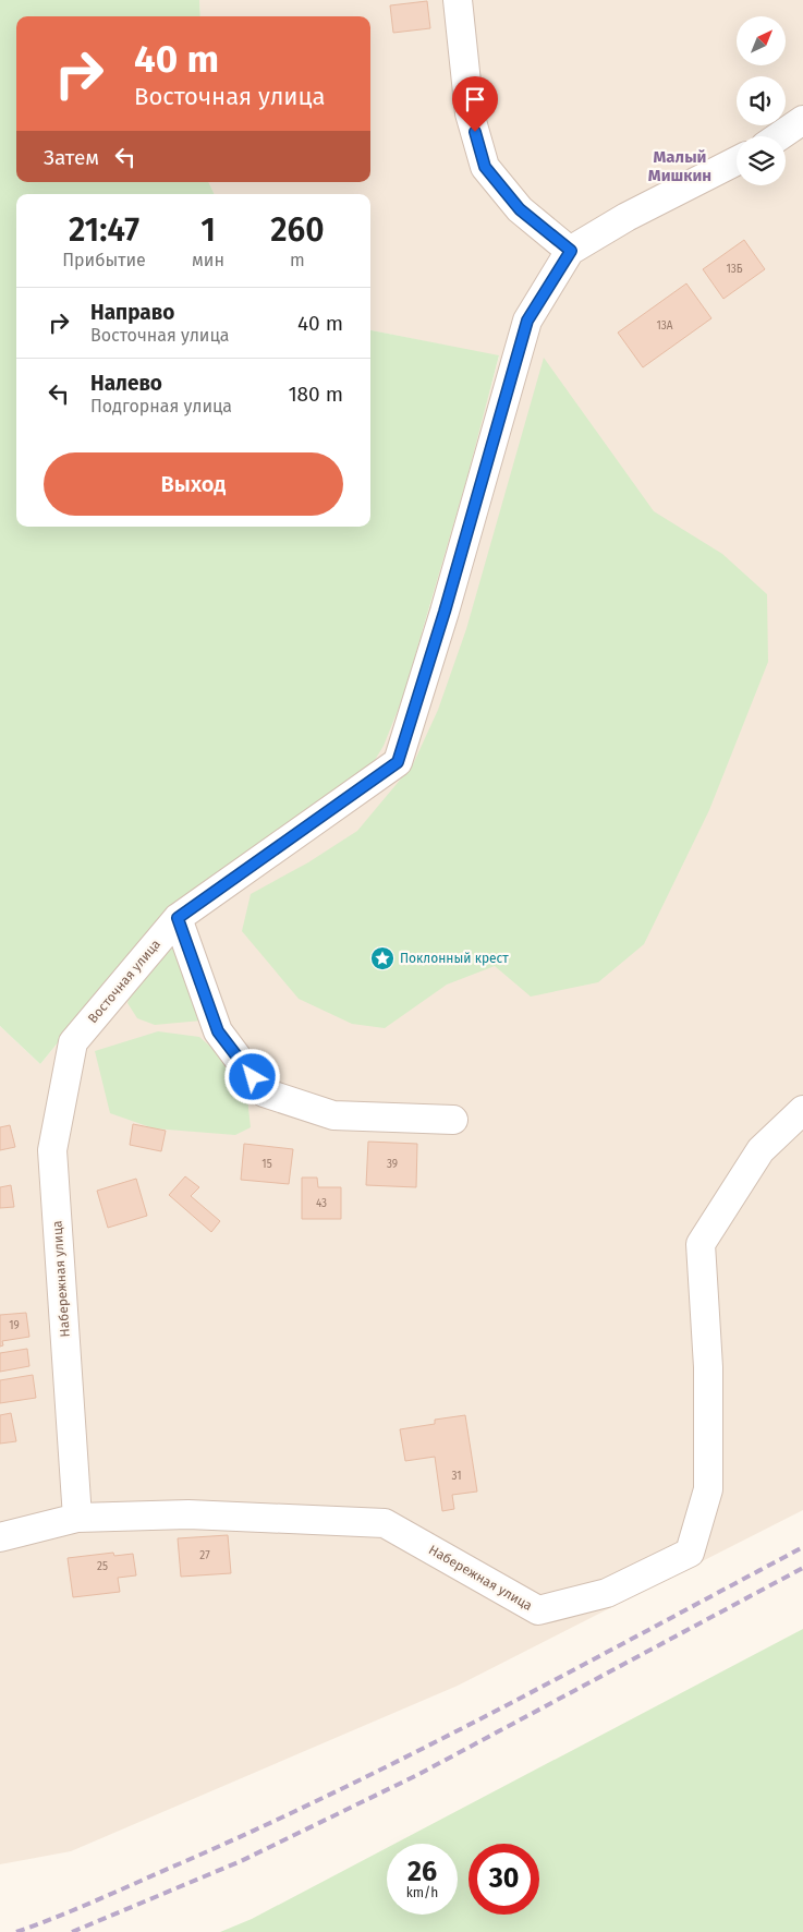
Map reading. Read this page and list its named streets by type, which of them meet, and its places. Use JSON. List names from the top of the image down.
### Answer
{
  "streets": {
    "street": ["Восточная улица", "Набережная улица"]
  },
  "crossings": [
    ["Восточная улица", "Набережная улица"]
  ],
  "districts": ["Малый Мишкин"],
  "places": {
    "place": ["Поклонный крест"]
  },
  "house_numbers": [
    "13Б",
    "13А",
    "15",
    "39",
    "43",
    "19",
    "31",
    "27",
    "25"
  ],
  "north": "top right",
  "page": {
    "turn": ["40 m", "Восточная улица"],
    "then": "Затем",
    "eta": [
      "21:47",
      "Прибытие",
      "1",
      "мин",
      "260",
      "m"
    ],
    "list": [
      {
        "name": "Направо",
        "note": "Восточная улица",
        "value": "40 m"
      },
      {
        "name": "Налево",
        "note": "Подгорная улица",
        "value": "180 m"
      }
    ],
    "buttons": "Выход",
    "speed": "26 km/h",
    "limit": "30"
  }
}
